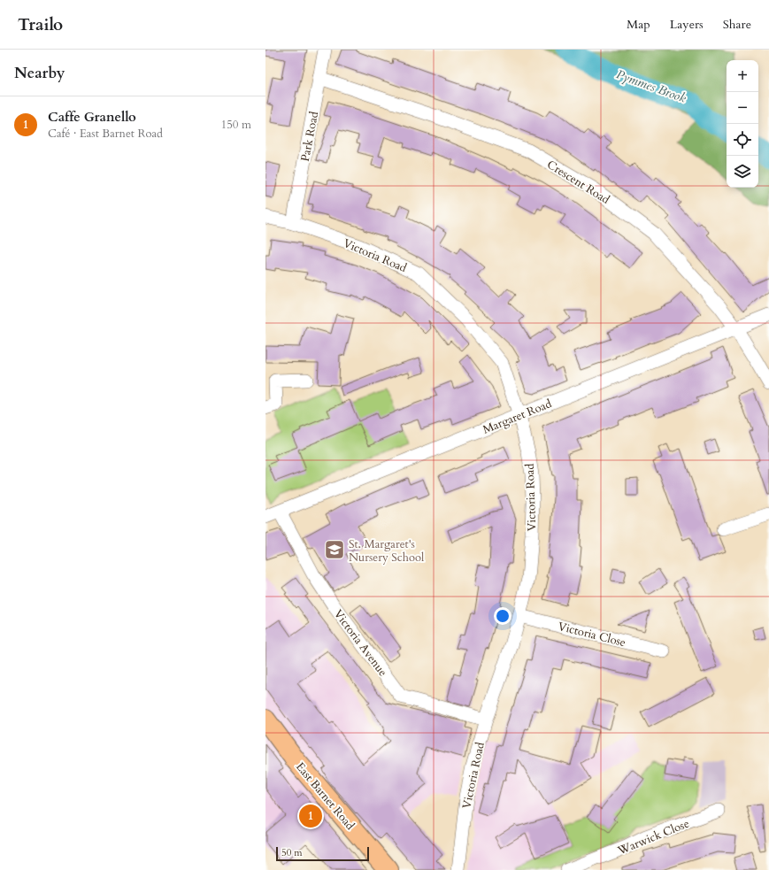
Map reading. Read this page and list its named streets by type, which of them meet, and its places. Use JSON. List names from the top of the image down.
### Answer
{
  "streets": {
    "main road": ["East Barnet Road"],
    "street": [
      "Park Road",
      "Crescent Road",
      "Victoria Road",
      "Margaret Road",
      "Victoria Close",
      "Victoria Avenue",
      "Warwick Close"
    ]
  },
  "crossings": [
    ["Park Road", "Crescent Road"],
    ["Park Road", "Victoria Road"],
    ["Crescent Road", "Margaret Road"],
    ["Victoria Road", "Margaret Road"],
    ["Victoria Road", "Victoria Close"],
    ["Victoria Road", "Victoria Avenue"],
    ["Margaret Road", "Victoria Avenue"]
  ],
  "water": ["Pymmes Brook"],
  "places": {
    "school or university": ["St. Margaret's Nursery School"]
  },
  "scale_bar": "50 m",
  "page": {
    "header": "Trailo",
    "nav": ["Map", "Layers", "Share"],
    "heading": "Nearby",
    "map_buttons": ["+", "−"],
    "list": [
      {
        "mark": "1",
        "name": "Caffe Granello",
        "note": "Café · East Barnet Road",
        "value": "150 m"
      }
    ],
    "pins": "1",
    "scale": "50 m"
  }
}
